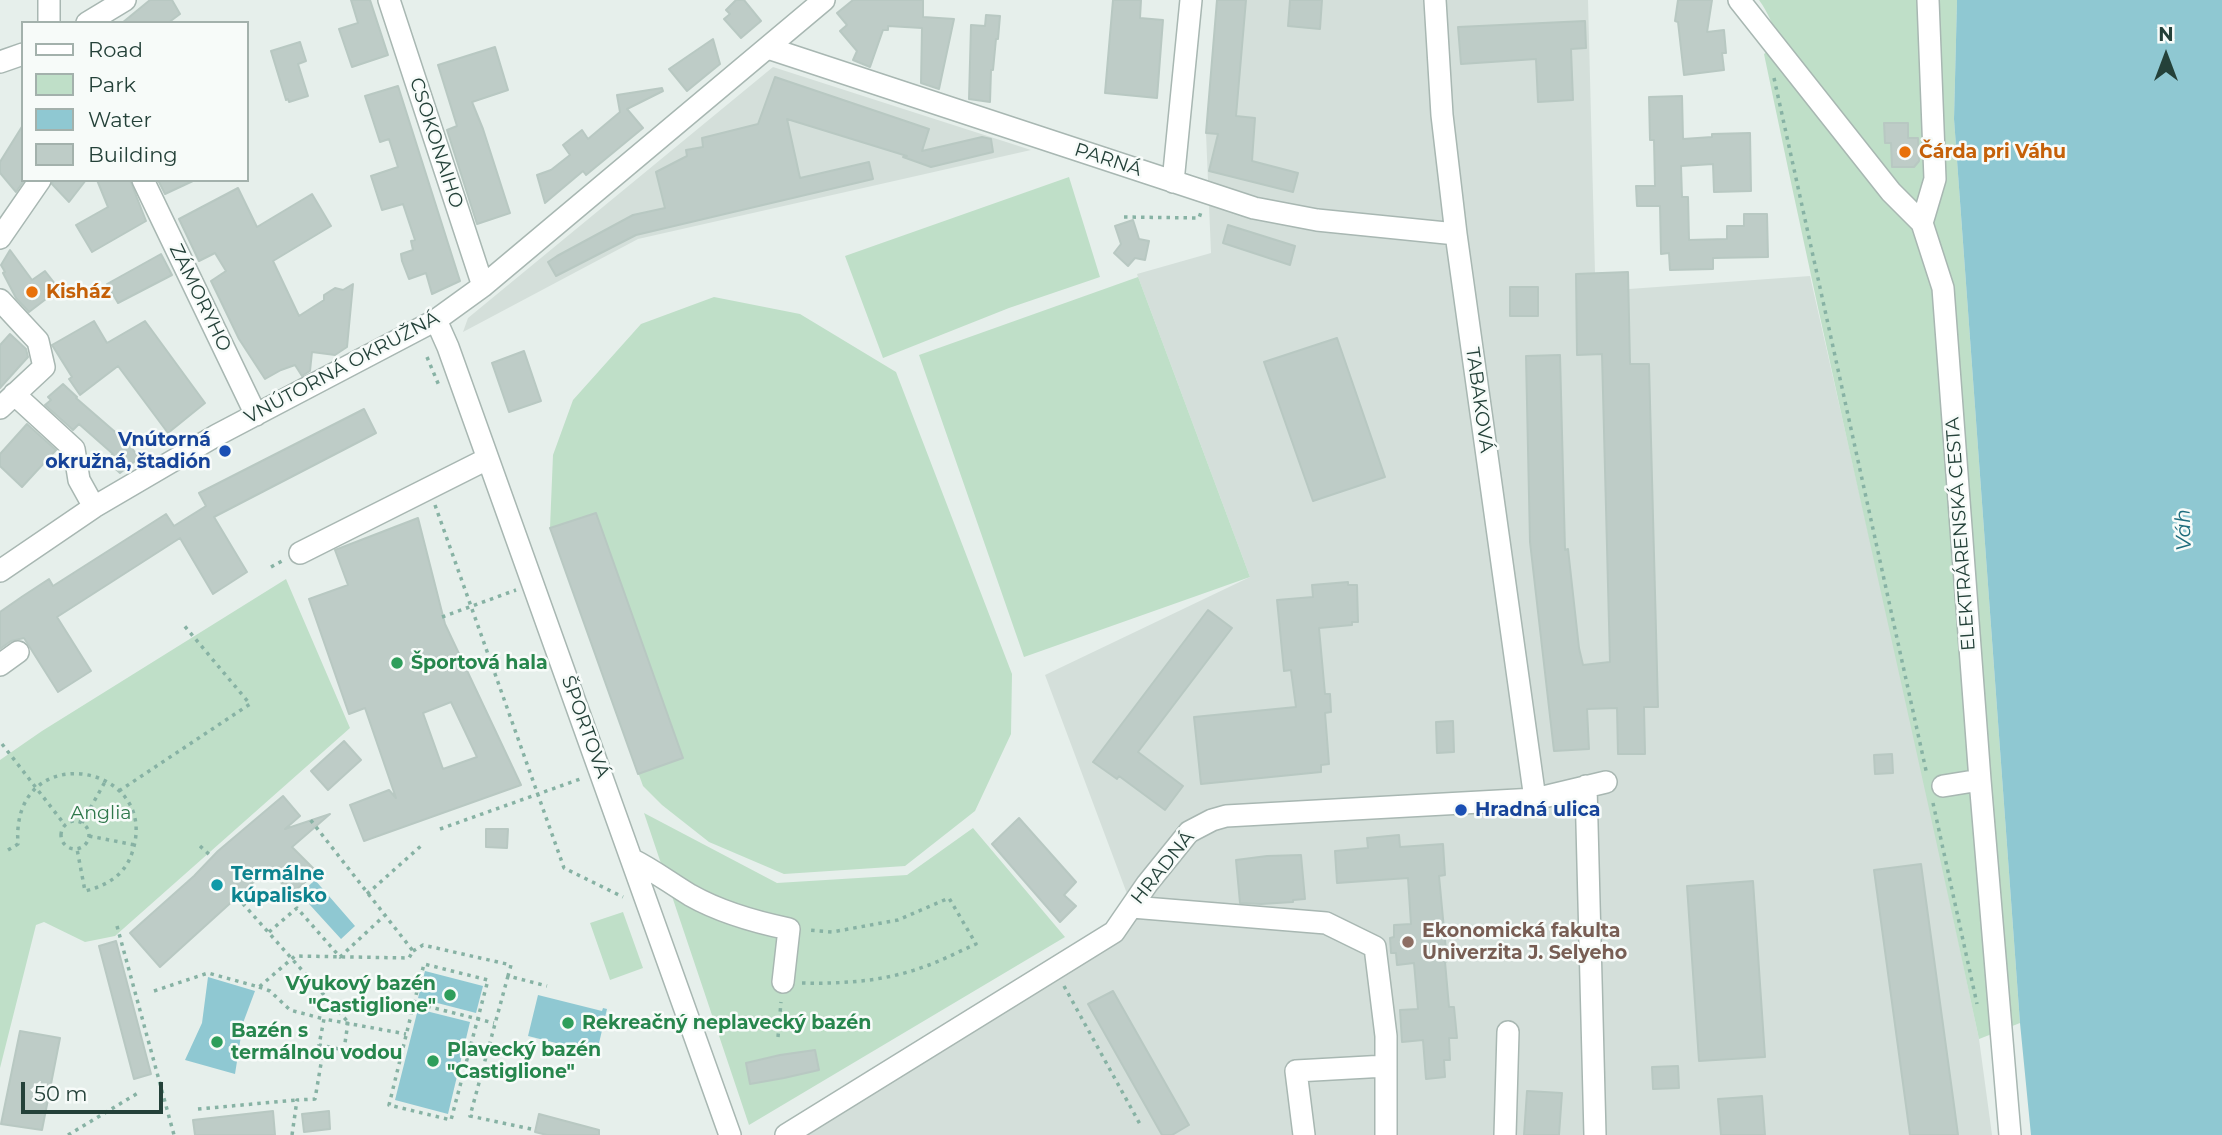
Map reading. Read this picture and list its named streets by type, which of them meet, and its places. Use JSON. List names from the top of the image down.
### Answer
{
  "streets": {
    "street": [
      "CSOKONAIHO",
      "PARNÁ",
      "ZÁMORYHO",
      "VNÚTORNÁ OKRUŽNÁ",
      "TABAKOVÁ",
      "ELEKTRÁRENSKÁ CESTA",
      "ŠPORTOVÁ",
      "HRADNÁ"
    ]
  },
  "crossings": [
    ["CSOKONAIHO", "VNÚTORNÁ OKRUŽNÁ"],
    ["PARNÁ", "VNÚTORNÁ OKRUŽNÁ"],
    ["PARNÁ", "TABAKOVÁ"],
    ["ZÁMORYHO", "VNÚTORNÁ OKRUŽNÁ"],
    ["VNÚTORNÁ OKRUŽNÁ", "ŠPORTOVÁ"],
    ["TABAKOVÁ", "HRADNÁ"]
  ],
  "water": ["Váh"],
  "parks": ["Anglia"],
  "places": [
    "Čárda pri Váhu",
    "Kisház",
    "Vnútorná okružná, štadión",
    "Športová hala",
    "Hradná ulica",
    "Termálne kúpalisko",
    "Ekonomická fakulta Univerzita J. Selyeho",
    "Výukový bazén \"Castiglione\"",
    "Rekreačný neplavecký bazén",
    "Bazén s termálnou vodou",
    "Plavecký bazén \"Castiglione\""
  ],
  "legend": [
    "Road",
    "Park",
    "Water",
    "Building"
  ],
  "scale_bar": "50 m",
  "north": "top"
}
